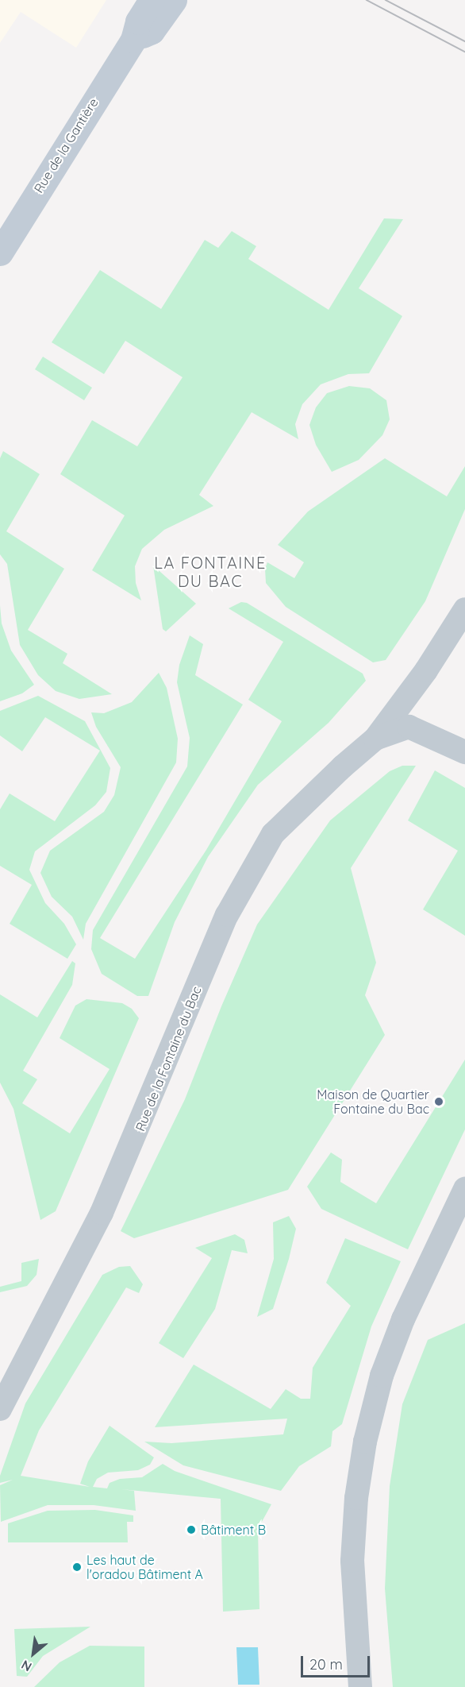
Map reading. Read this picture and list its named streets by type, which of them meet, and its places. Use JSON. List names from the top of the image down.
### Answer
{
  "streets": {
    "main road": ["Rue de la Gantière"],
    "street": ["Rue de la Fontaine du Bac"]
  },
  "districts": ["LA FONTAINE DU BAC"],
  "places": ["Maison de Quartier Fontaine du Bac", "Bâtiment B", "Les haut de l'oradou Bâtiment A"],
  "scale_bar": "20 m",
  "north": "bottom left"
}
